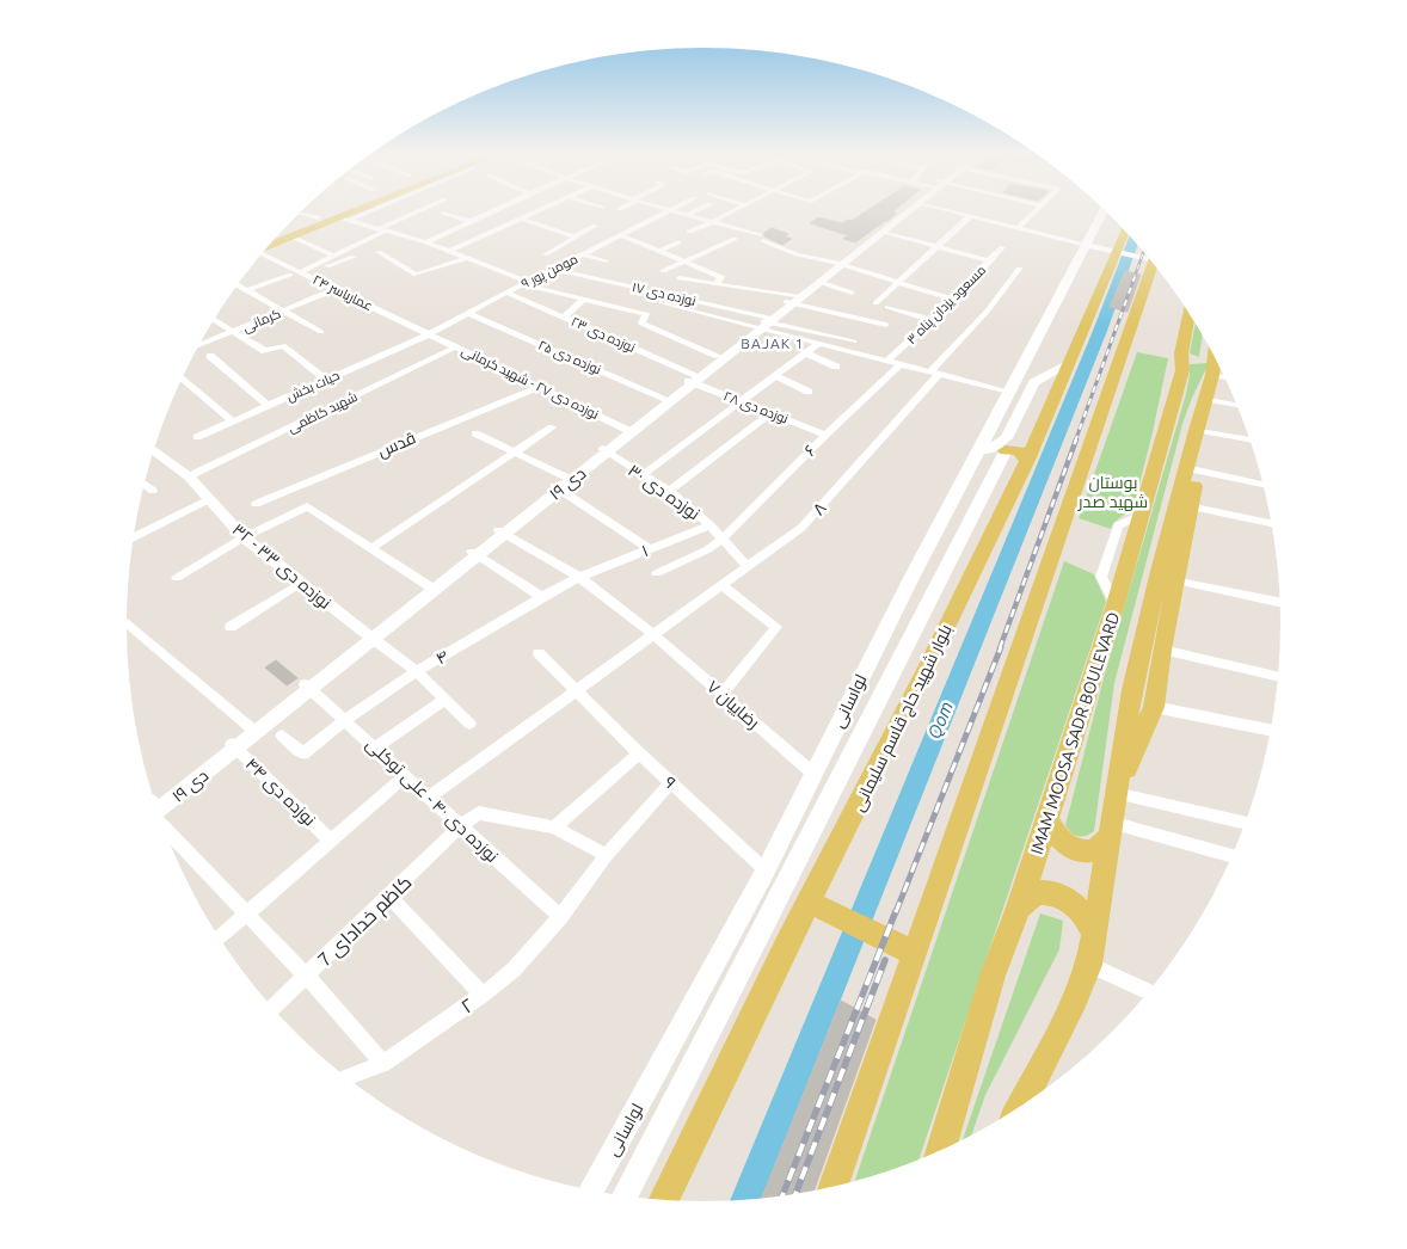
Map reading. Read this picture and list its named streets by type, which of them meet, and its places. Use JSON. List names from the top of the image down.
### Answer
{
  "streets": {
    "main road": [
      "۱۹ دی",
      "لواسانی",
      "بلوار شهید حاج قاسم سلیمانی",
      "IMAM MOOSA SADR BOULEVARD"
    ],
    "street": [
      "مومن پور ۹",
      "عماریاسر ۲۴",
      "نوزده دی ۱۷",
      "۳ مسعود یزدان پناه",
      "کرمانی",
      "نوزده دی ۲۳",
      "نوزده دی ۲۵",
      "نوزده دی ۲۷ - شهید کرمانی",
      "حیات بخش",
      "نوزده دی ۲۸",
      "شهید کاظمی",
      "قدس",
      "۶",
      "نوزده دی ۳۰",
      "۸",
      "۱",
      "۳۲ - نوزده دی ۳۳",
      "۴",
      "۷ رضاییان",
      "۹",
      "نوزده دی ۴۴",
      "نوزده دی ۴۰ - علی توکلی",
      "7 کاظم خدادای",
      "۲"
    ]
  },
  "crossings": [
    ["مومن پور ۹", "عماریاسر ۲۴"],
    ["مومن پور ۹", "نوزده دی ۱۷"],
    ["مومن پور ۹", "نوزده دی ۲۳"],
    ["مومن پور ۹", "نوزده دی ۲۵"],
    ["مومن پور ۹", "نوزده دی ۲۷ - شهید کرمانی"],
    ["مومن پور ۹", "حیات بخش"],
    ["عماریاسر ۲۴", "کرمانی"],
    ["عماریاسر ۲۴", "نوزده دی ۲۷ - شهید کرمانی"],
    ["عماریاسر ۲۴", "حیات بخش"],
    ["نوزده دی ۱۷", "۱۹ دی"],
    ["نوزده دی ۲۳", "نوزده دی ۲۸"],
    ["نوزده دی ۲۳", "۱۹ دی"],
    ["نوزده دی ۲۵", "۱۹ دی"],
    ["نوزده دی ۲۷ - شهید کرمانی", "حیات بخش"],
    ["نوزده دی ۲۷ - شهید کرمانی", "شهید کاظمی"],
    ["نوزده دی ۲۷ - شهید کرمانی", "قدس"],
    ["نوزده دی ۲۷ - شهید کرمانی", "۱۹ دی"],
    ["نوزده دی ۲۸", "۶"],
    ["نوزده دی ۲۸", "۱۹ دی"],
    ["شهید کاظمی", "۳۲ - نوزده دی ۳۳"],
    ["۶", "نوزده دی ۳۰"],
    ["۱۹ دی", "نوزده دی ۳۰"],
    ["۱۹ دی", "۳۲ - نوزده دی ۳۳"],
    ["۱۹ دی", "۷ رضاییان"],
    ["۱۹ دی", "نوزده دی ۴۴"],
    ["۱۹ دی", "نوزده دی ۴۰ - علی توکلی"],
    ["نوزده دی ۳۰", "۸"],
    ["نوزده دی ۳۰", "۱"],
    ["۸", "۷ رضاییان"],
    ["۱", "۴"],
    ["۱", "۷ رضاییان"],
    ["۴", "نوزده دی ۴۰ - علی توکلی"],
    ["لواسانی", "۷ رضاییان"],
    ["لواسانی", "۹"],
    ["۹", "۲"],
    ["نوزده دی ۴۰ - علی توکلی", "7 کاظم خدادای"],
    ["نوزده دی ۴۰ - علی توکلی", "۲"]
  ],
  "districts": ["BAJAK 1"],
  "water": ["Qom"],
  "parks": ["بوستان شهید صدر"]
}
